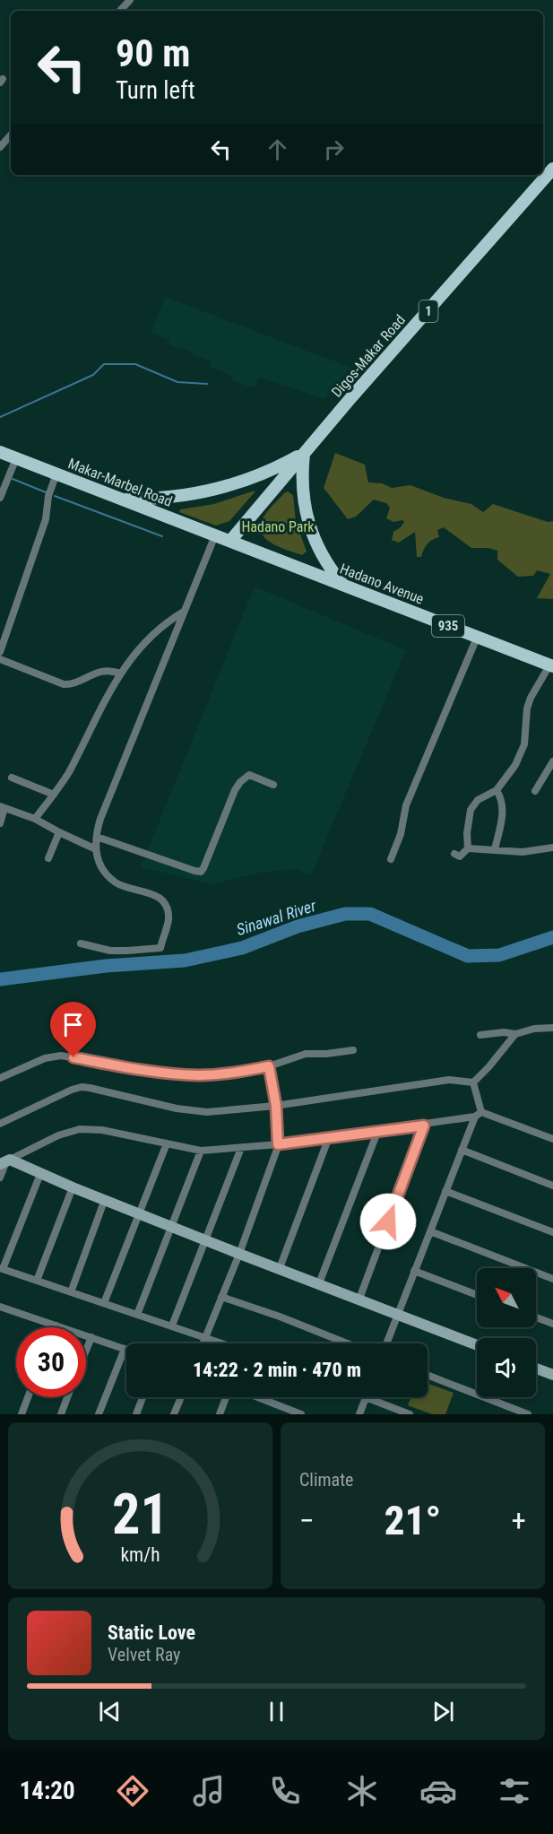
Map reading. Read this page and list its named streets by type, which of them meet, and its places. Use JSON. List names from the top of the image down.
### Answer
{
  "streets": {
    "main road": [
      "1",
      "Digos-Makar Road",
      "Makar-Marbel Road",
      "Hadano Avenue",
      "935"
    ]
  },
  "crossings": [
    ["Digos-Makar Road", "Makar-Marbel Road"],
    ["Digos-Makar Road", "Hadano Avenue"],
    ["Makar-Marbel Road", "Hadano Avenue"]
  ],
  "water": ["Sinawal River"],
  "parks": ["Hadano Park"],
  "north": "top left",
  "page": {
    "turn": ["90 m", "Turn left"],
    "limit": "30",
    "trip": "14:22 · 2 min · 470 m",
    "tile": "Climate",
    "heat": ["−", "21°", "+"],
    "song": ["Static Love", "Velvet Ray"],
    "tabs": "14:20",
    "gauge": ["21", "km/h"]
  }
}
